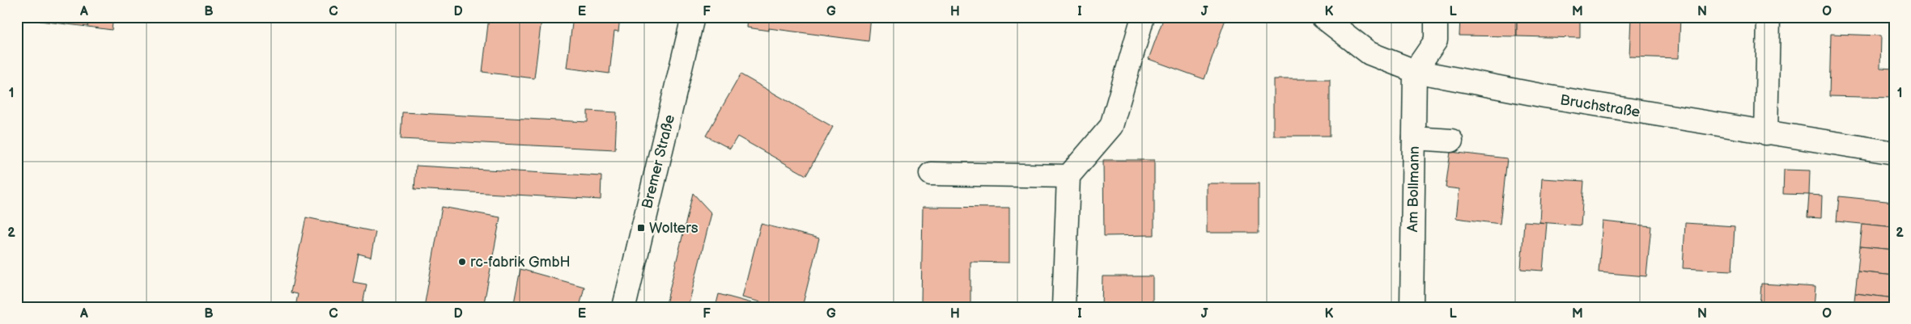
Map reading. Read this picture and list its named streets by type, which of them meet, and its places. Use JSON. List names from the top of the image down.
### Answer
{
  "streets": {
    "street": ["Bruchstraße", "Bremer Straße", "Am Bollmann"]
  },
  "crossings": [
    ["Bruchstraße", "Am Bollmann"]
  ],
  "places": {
    "transit": ["Wolters"],
    "other": ["rc-fabrik GmbH"]
  },
  "grid": {
    "columns": [
      "A",
      "B",
      "C",
      "D",
      "E",
      "F",
      "G",
      "H",
      "I",
      "J",
      "K",
      "L",
      "M",
      "N",
      "O"
    ],
    "rows": ["1", "2"]
  }
}
